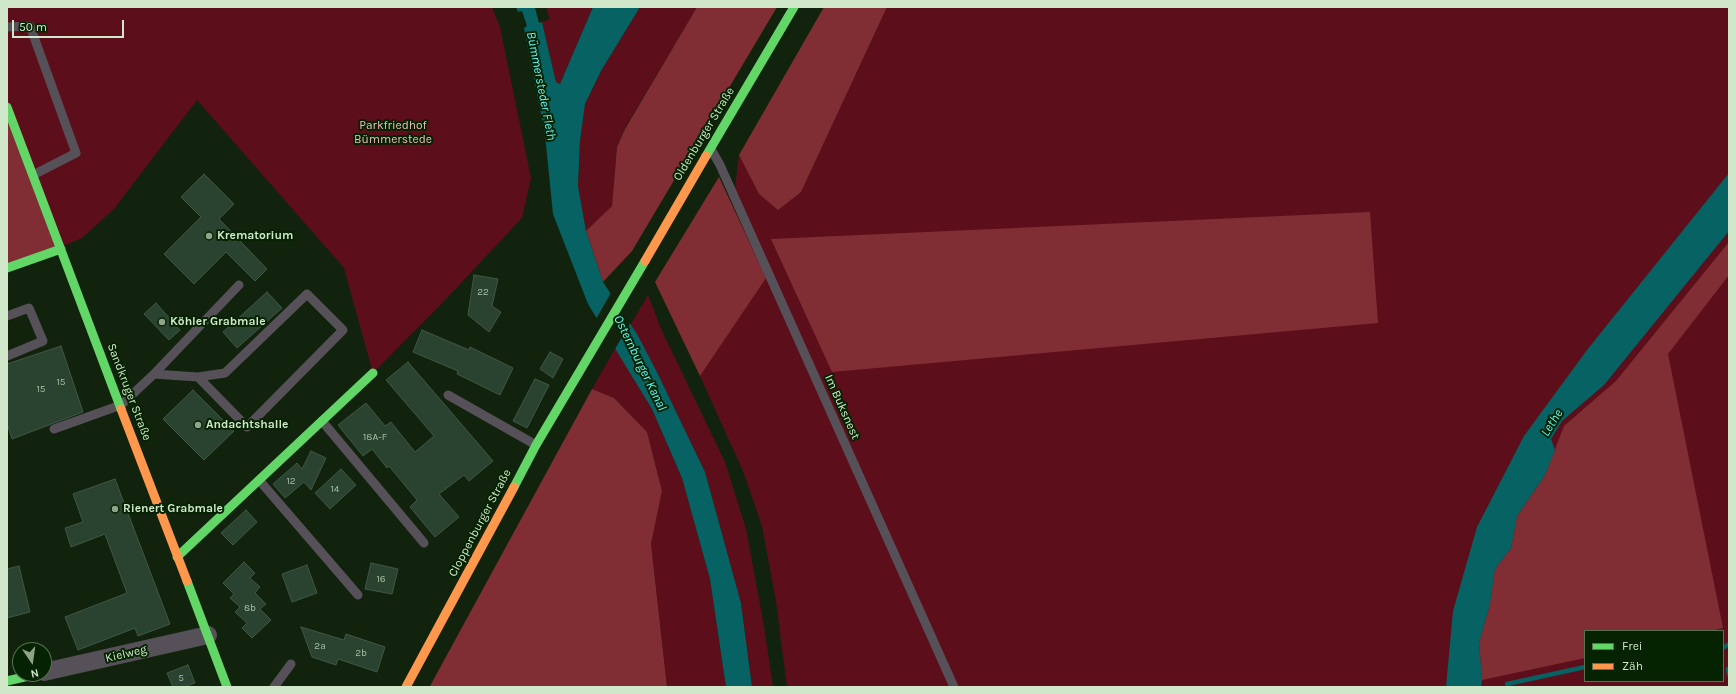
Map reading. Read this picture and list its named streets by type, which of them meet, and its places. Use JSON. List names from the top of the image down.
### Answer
{
  "streets": {
    "street": [
      "Oldenburger Straße",
      "Sandkruger Straße",
      "Cloppenburger Straße",
      "Kielweg"
    ],
    "lane": ["Im Buksnest"]
  },
  "crossings": [
    ["Oldenburger Straße", "Im Buksnest"],
    ["Oldenburger Straße", "Cloppenburger Straße"],
    ["Sandkruger Straße", "Kielweg"]
  ],
  "water": ["Bümmersteder Fleth", "Osternburger Kanal", "Lethe"],
  "parks": ["Parkfriedhof Bümmerstede"],
  "places": [
    "Krematorium",
    "Köhler Grabmale",
    "Andachtshalle",
    "Rienert Grabmale"
  ],
  "house_numbers": [
    "22",
    "15",
    "15",
    "18A-F",
    "12",
    "14",
    "16",
    "8b",
    "2a",
    "2b",
    "5"
  ],
  "legend": ["Frei", "Zäh"],
  "scale_bar": "50 m",
  "north": "bottom"
}
